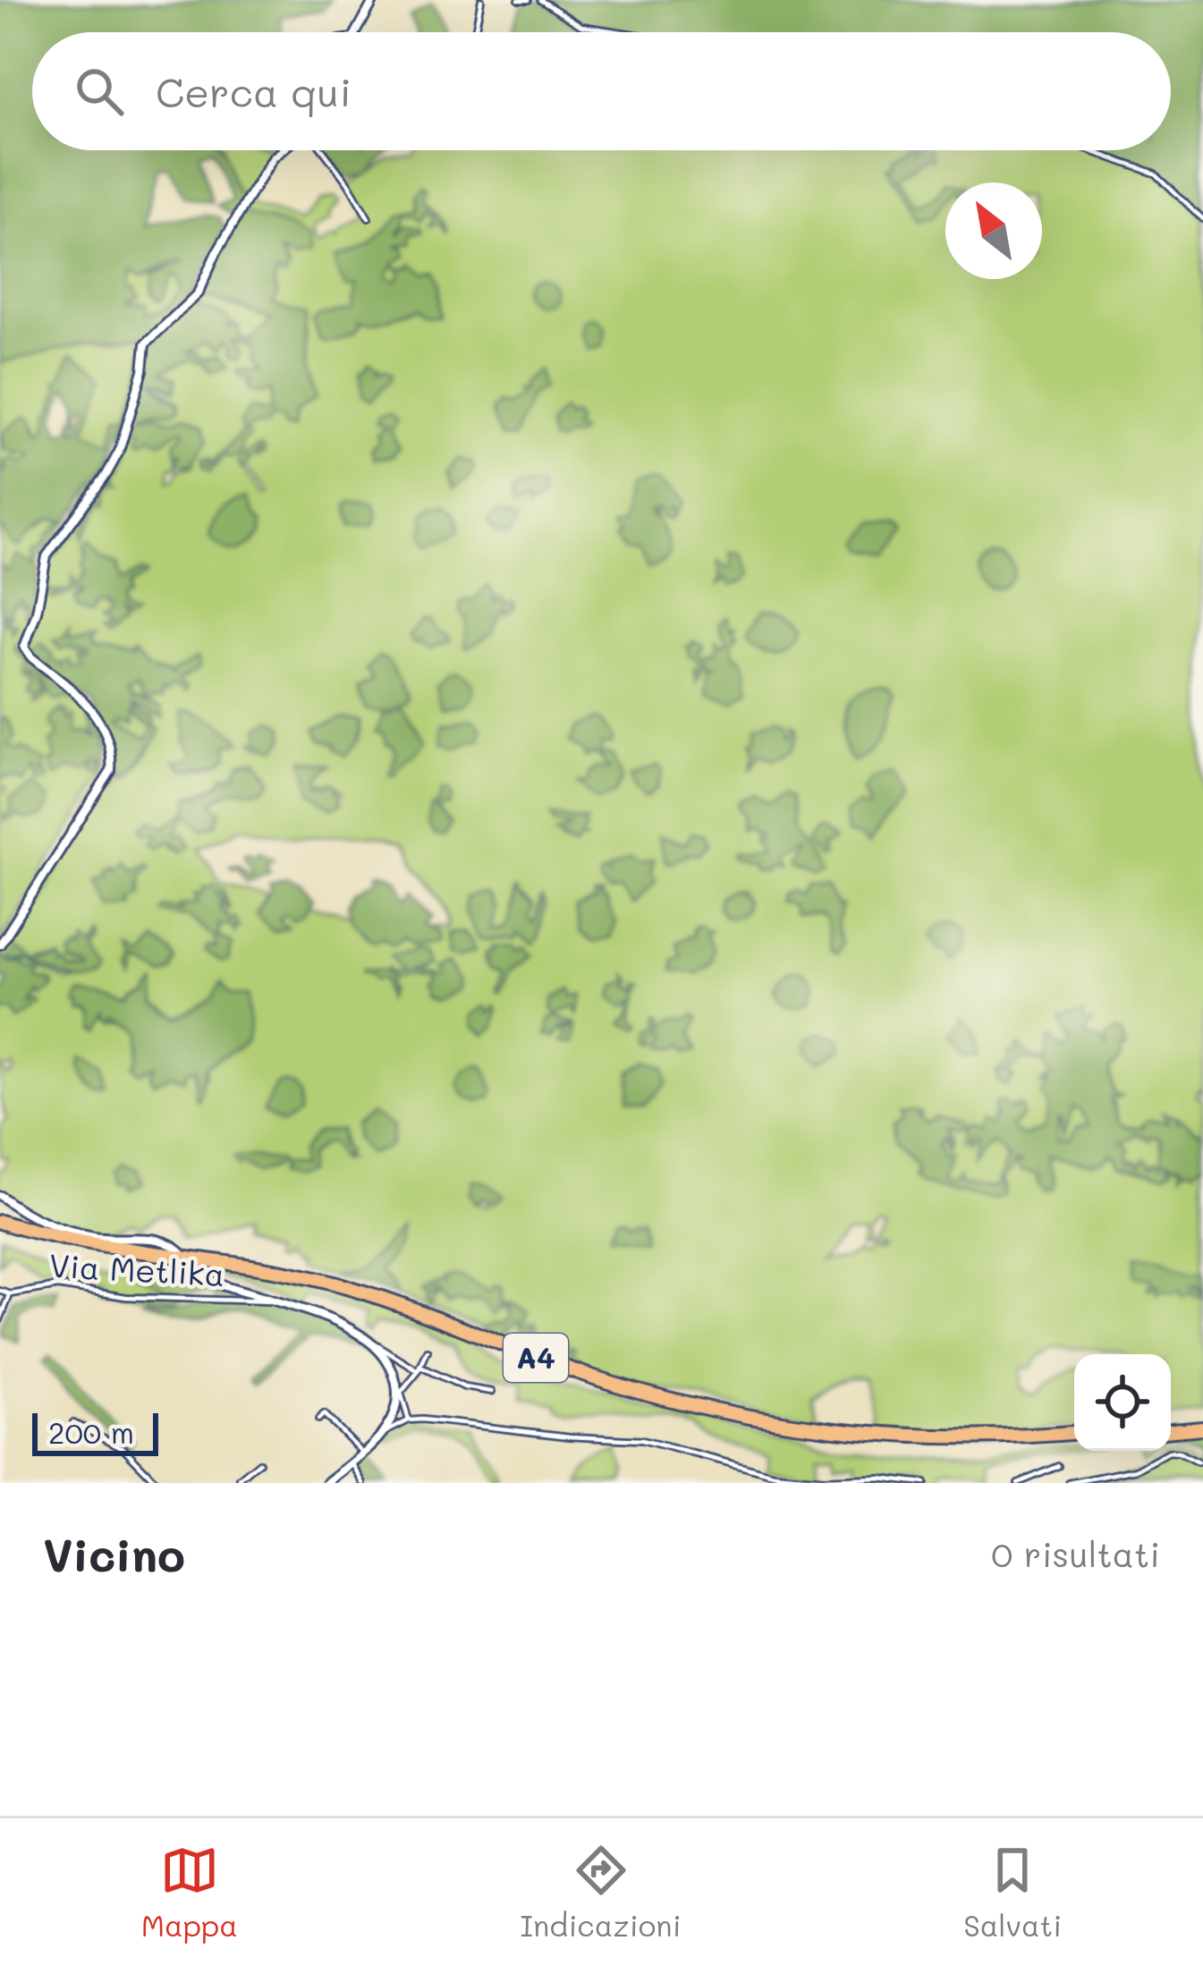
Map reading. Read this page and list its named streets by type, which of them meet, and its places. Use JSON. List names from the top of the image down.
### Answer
{
  "streets": {
    "highway": ["A4"],
    "street": ["Via Metlika"]
  },
  "scale_bar": "200 m",
  "north": "top left",
  "page": {
    "search": "Cerca qui",
    "scale": "200 m",
    "heading": ["Vicino", "0 risultati"],
    "nav": ["Mappa", "Indicazioni", "Salvati"]
  }
}
